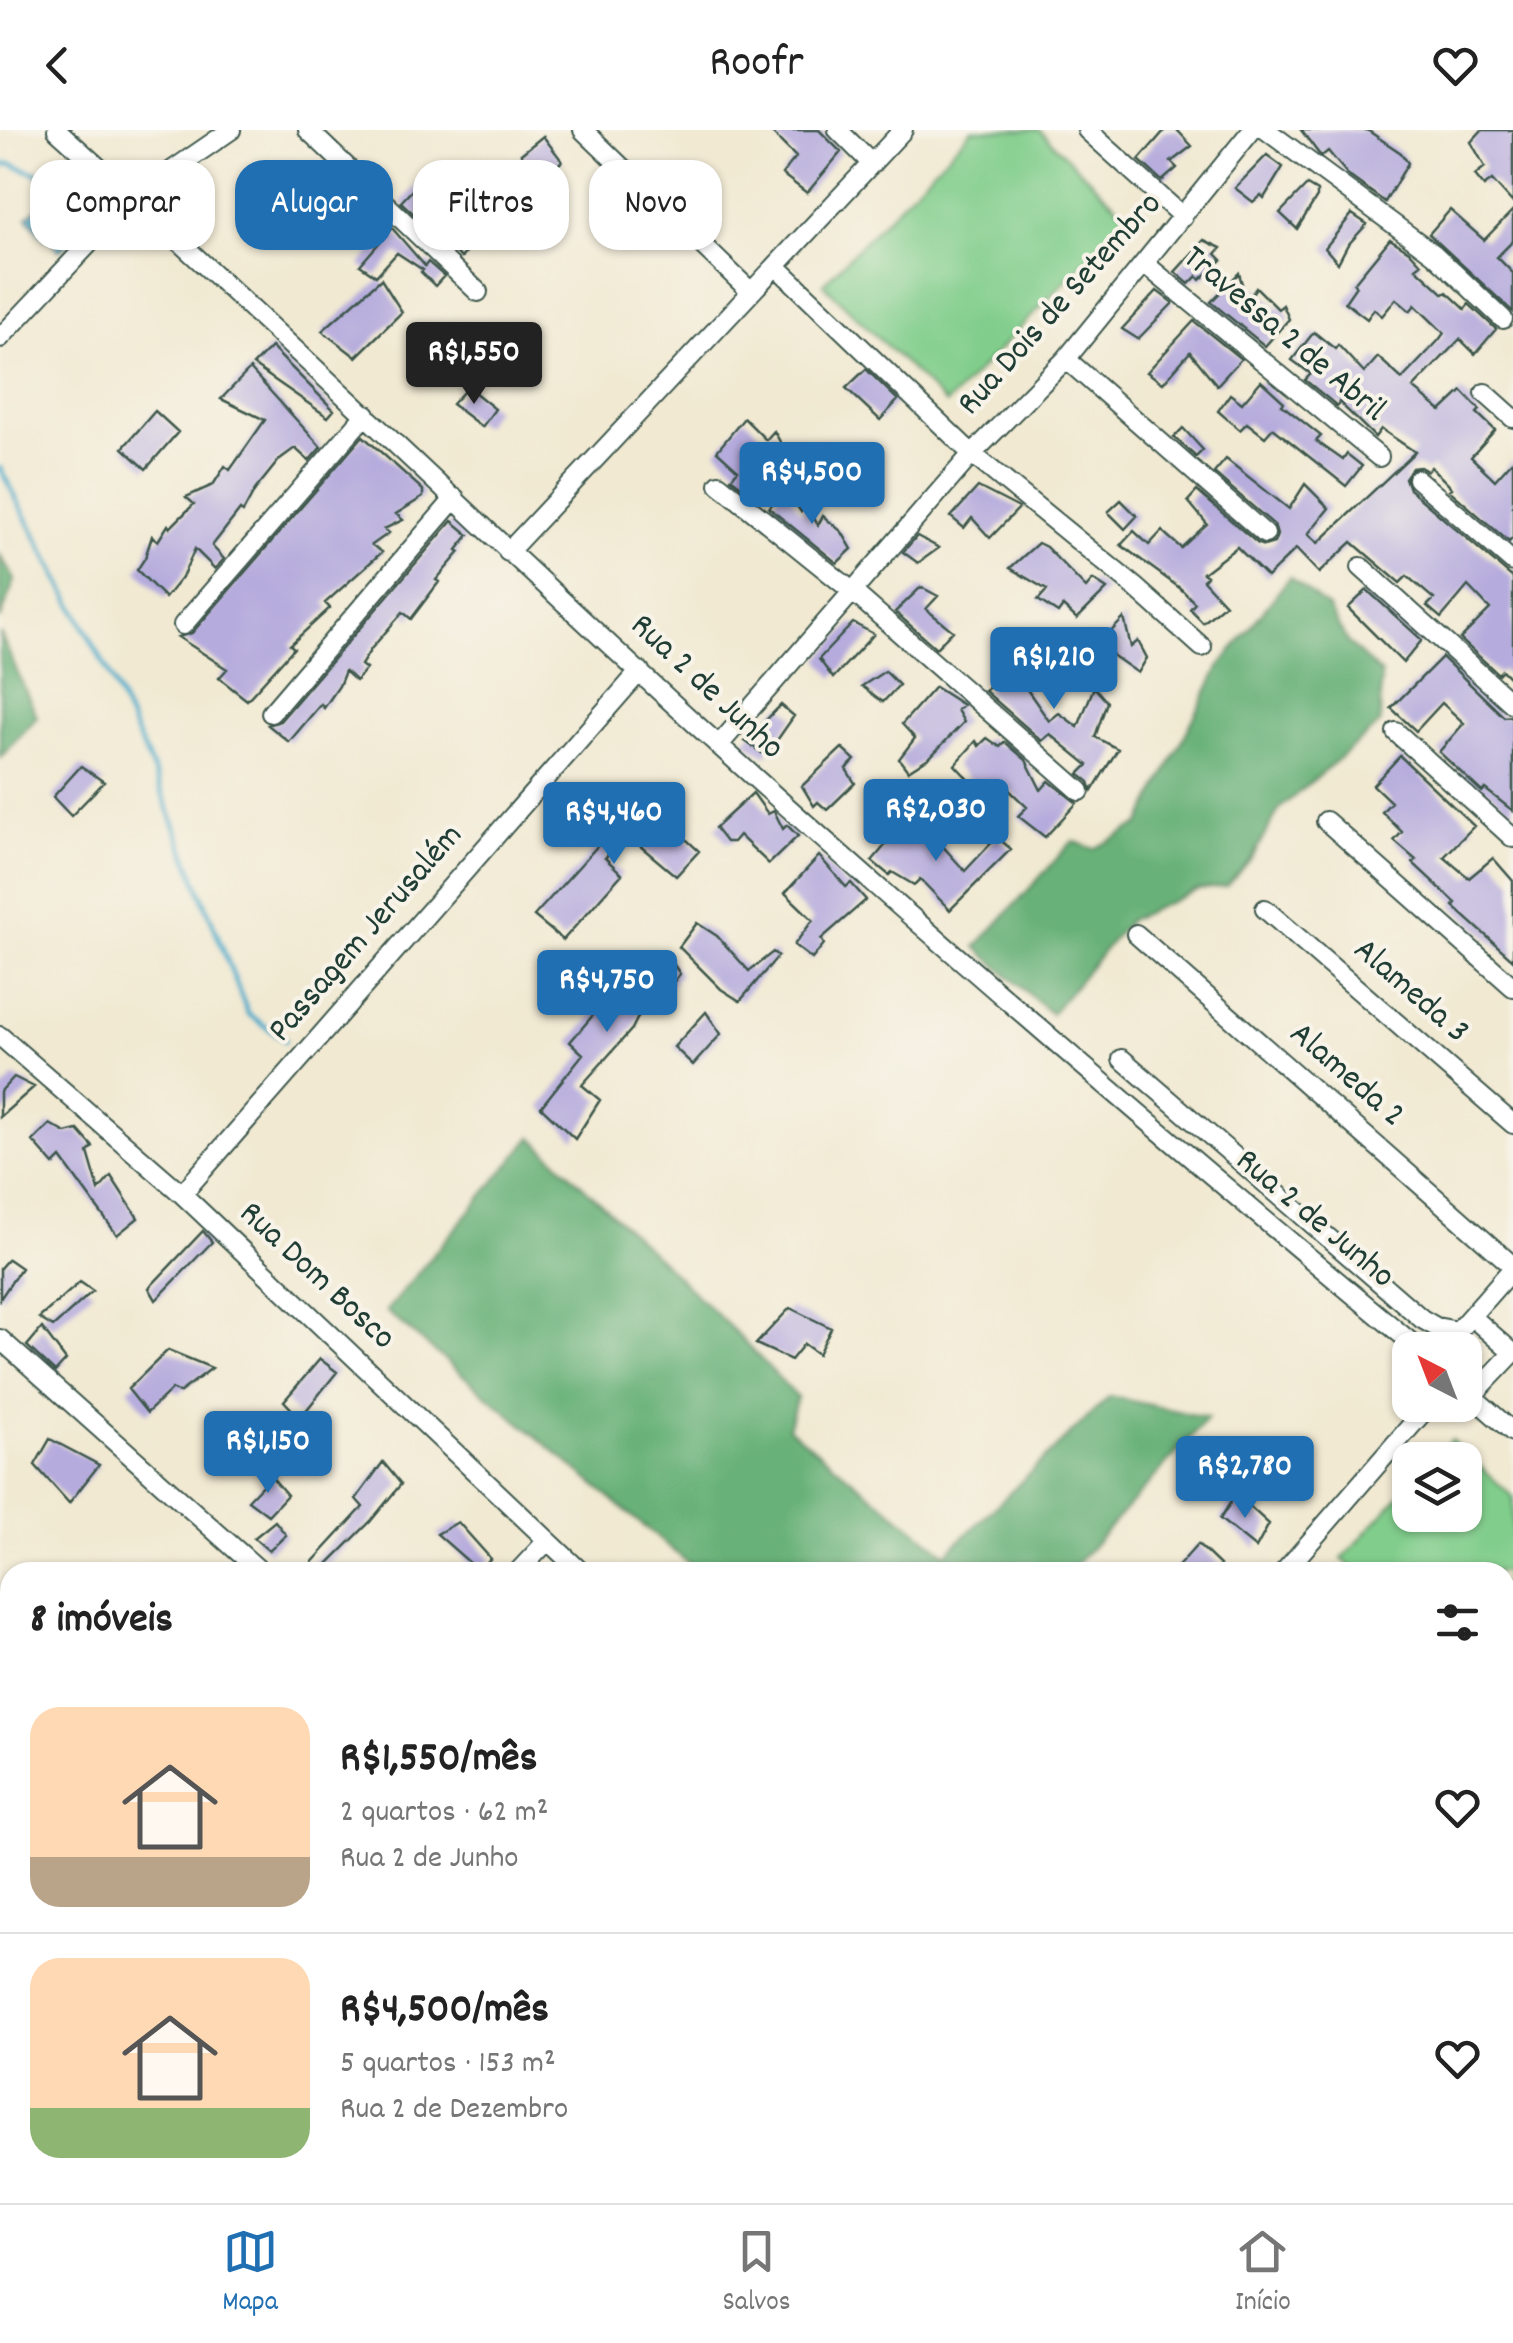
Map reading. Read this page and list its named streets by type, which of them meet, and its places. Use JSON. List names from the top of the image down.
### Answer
{
  "streets": {
    "street": [
      "Rua Dois de Setembro",
      "Travessa 2 de Abril",
      "Rua 2 de Junho",
      "Passagem Jerusalém",
      "Alameda 3",
      "Alameda 2",
      "Rua Dom Bosco"
    ]
  },
  "crossings": [
    ["Rua Dois de Setembro", "Travessa 2 de Abril"],
    ["Rua Dois de Setembro", "Rua 2 de Junho"],
    ["Rua 2 de Junho", "Passagem Jerusalém"],
    ["Passagem Jerusalém", "Rua Dom Bosco"]
  ],
  "north": "top left",
  "page": {
    "header": "Roofr",
    "chip": [
      "Comprar",
      "Alugar",
      "Filtros",
      "Novo"
    ],
    "price": [
      "R$1,550",
      "R$4,500",
      "R$1,210",
      "R$2,030",
      "R$4,460",
      "R$4,750",
      "R$1,150",
      "R$2,780"
    ],
    "heading": "8 imóveis",
    "list": [
      {
        "name": "R$1,550/mês",
        "note": "2 quartos · 62 m² · Rua 2 de Junho"
      },
      {
        "name": "R$4,500/mês",
        "note": "5 quartos · 153 m² · Rua 2 de Dezembro"
      }
    ],
    "tabs": ["Mapa", "Salvos", "Início"]
  }
}
